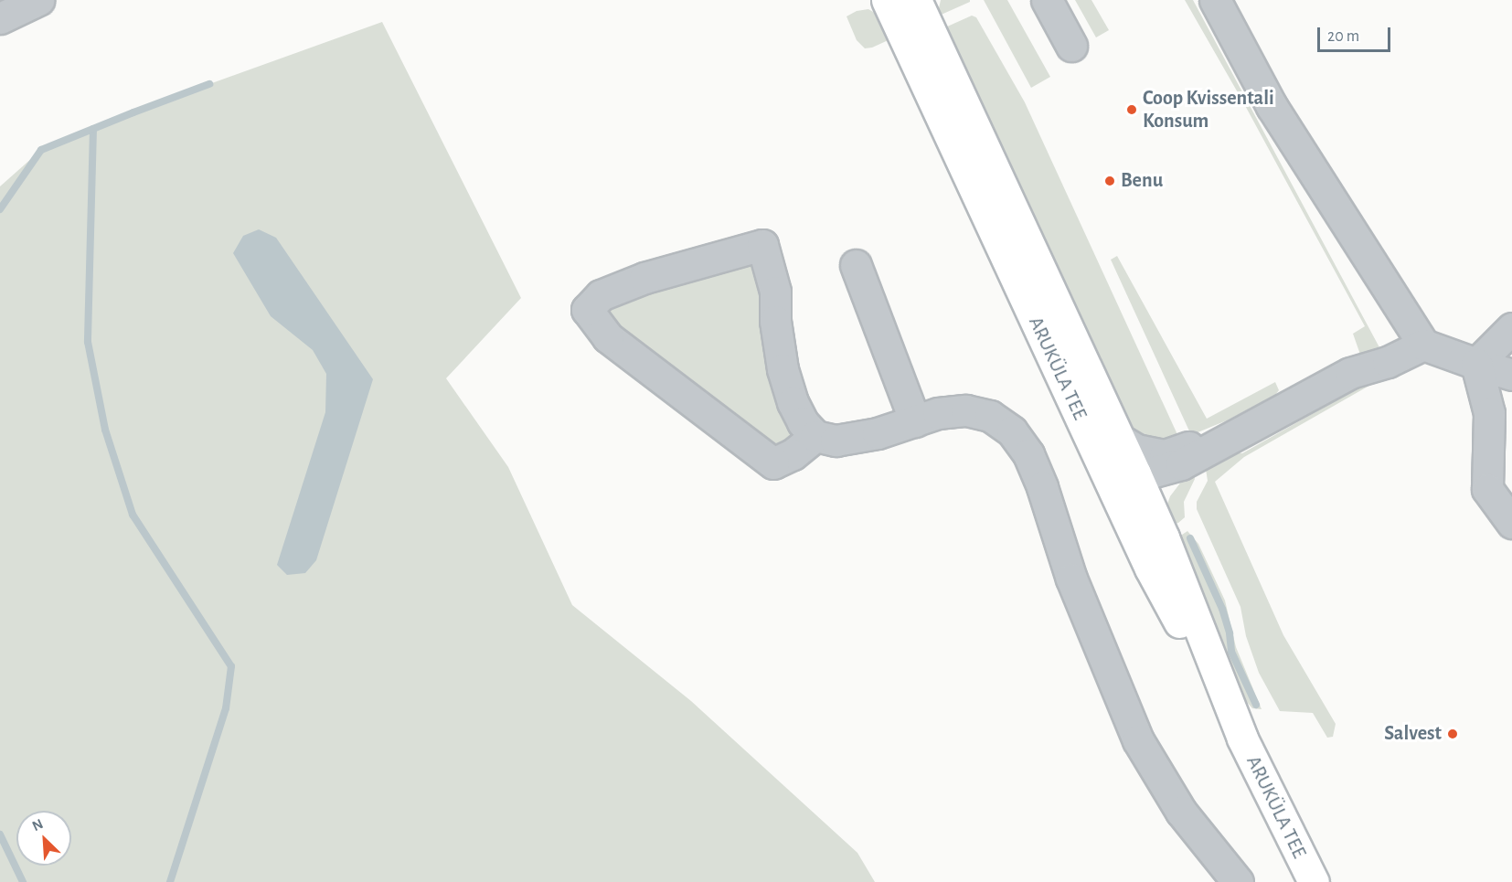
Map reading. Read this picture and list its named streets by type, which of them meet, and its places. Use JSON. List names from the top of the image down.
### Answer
{
  "streets": {
    "highway": ["ARUKÜLA TEE"]
  },
  "places": ["Coop Kvissentali Konsum", "Benu", "Salvest"],
  "scale_bar": "20 m",
  "north": "top left"
}
